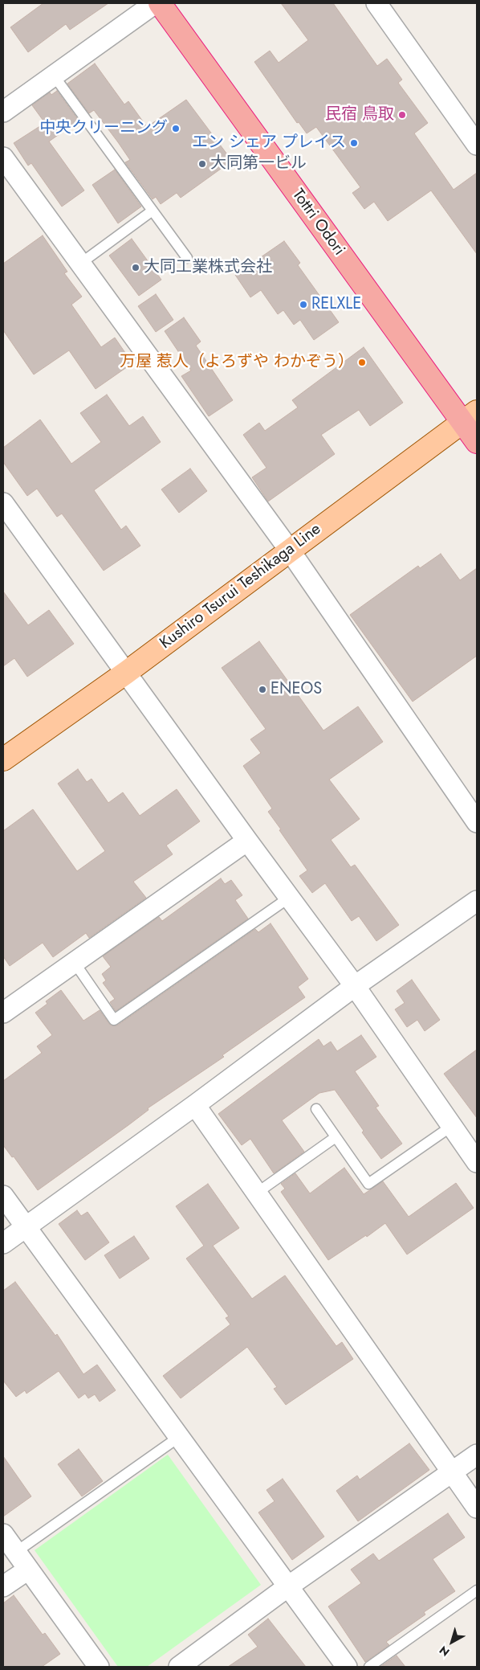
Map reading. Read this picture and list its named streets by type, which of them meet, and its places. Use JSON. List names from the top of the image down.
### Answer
{
  "streets": {
    "highway": ["Tottri Odori"],
    "main road": ["Kushiro Tsurui Teshikaga Line"]
  },
  "crossings": [
    ["Tottri Odori", "Kushiro Tsurui Teshikaga Line"]
  ],
  "places": [
    "民宿 鳥取",
    "中央クリーニング",
    "エン シェア プレイス",
    "大同第一ビル",
    "大同工業株式会社",
    "RELXLE",
    "万屋 惹人（よろずや わかぞう）",
    "ENEOS"
  ],
  "north": "bottom left"
}
